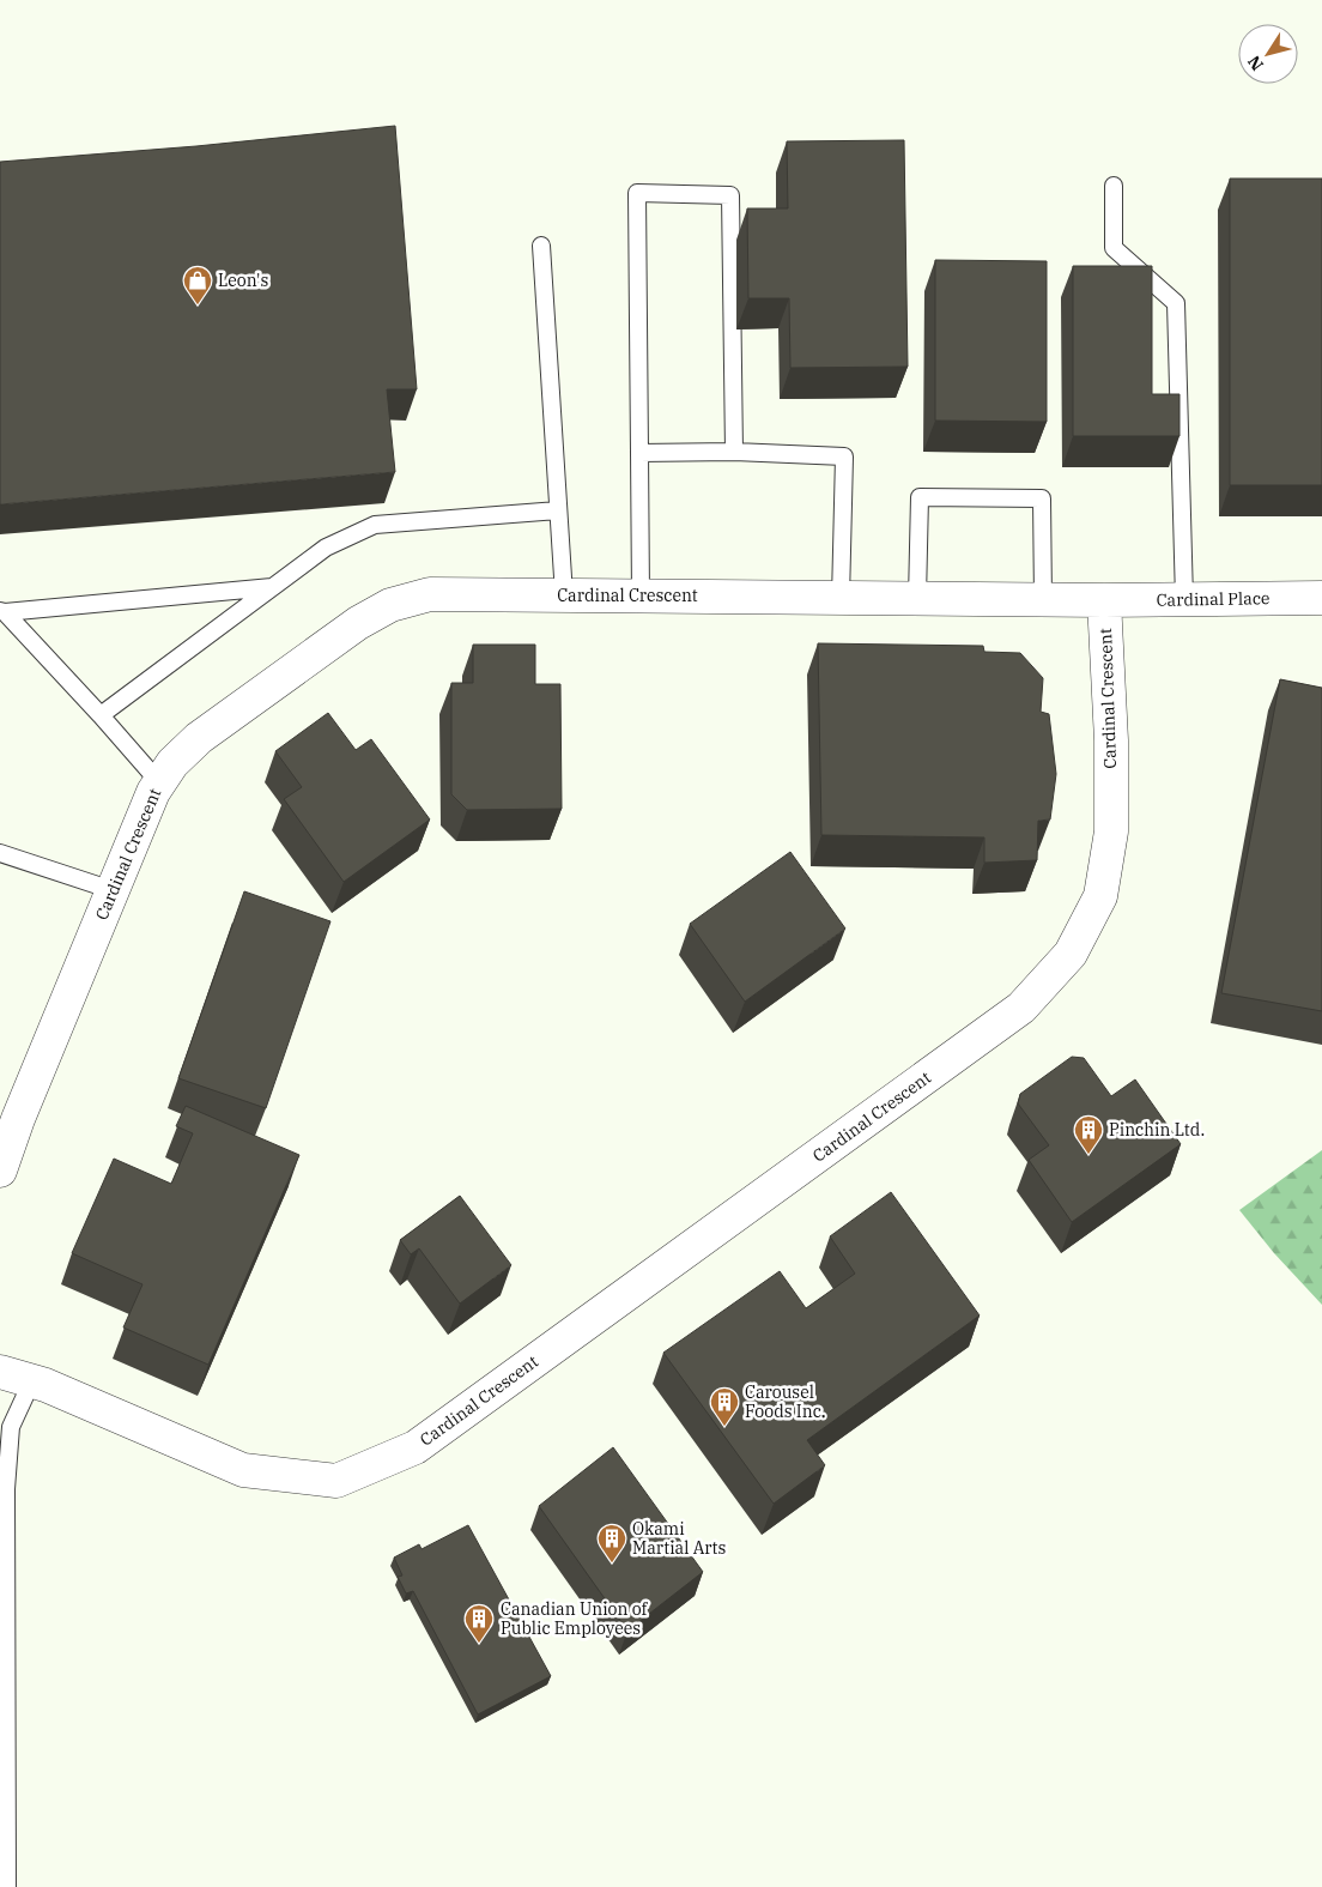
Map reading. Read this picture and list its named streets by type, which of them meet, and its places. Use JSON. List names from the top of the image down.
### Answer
{
  "streets": {
    "street": ["Cardinal Crescent", "Cardinal Place"]
  },
  "crossings": [
    ["Cardinal Crescent", "Cardinal Place"]
  ],
  "places": {
    "shop": ["Leon's"],
    "building": [
      "Pinchin Ltd.",
      "Carousel Foods Inc.",
      "Okami Martial Arts",
      "Canadian Union of Public Employees"
    ]
  },
  "north": "bottom left"
}
